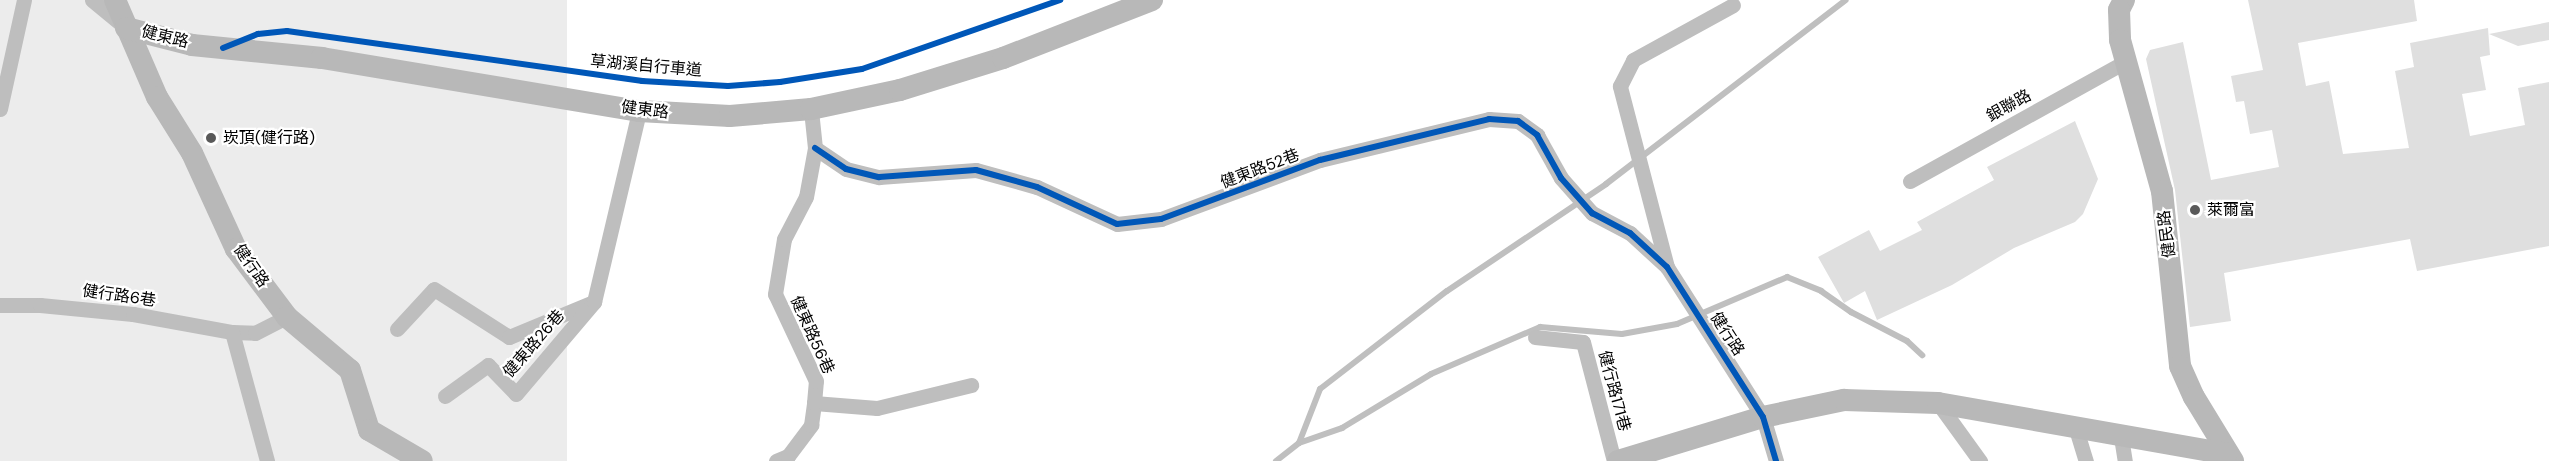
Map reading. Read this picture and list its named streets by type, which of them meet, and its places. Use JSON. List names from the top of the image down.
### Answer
{
  "streets": {
    "street": [
      "健東路",
      "銀聯路",
      "健東路52巷",
      "健民路",
      "健行路",
      "健行路6巷",
      "健東路56巷",
      "健東路26巷",
      "健行路171巷"
    ],
    "cycle path": ["草湖溪自行車道"]
  },
  "crossings": [
    ["健東路", "健行路"],
    ["健東路", "健東路56巷"],
    ["健東路", "健東路26巷"],
    ["銀聯路", "健民路"],
    ["健東路52巷", "健行路"],
    ["健東路52巷", "健東路56巷"],
    ["健行路", "健行路6巷"]
  ],
  "places": ["崁頂(健行路)", "萊爾富"]
}
